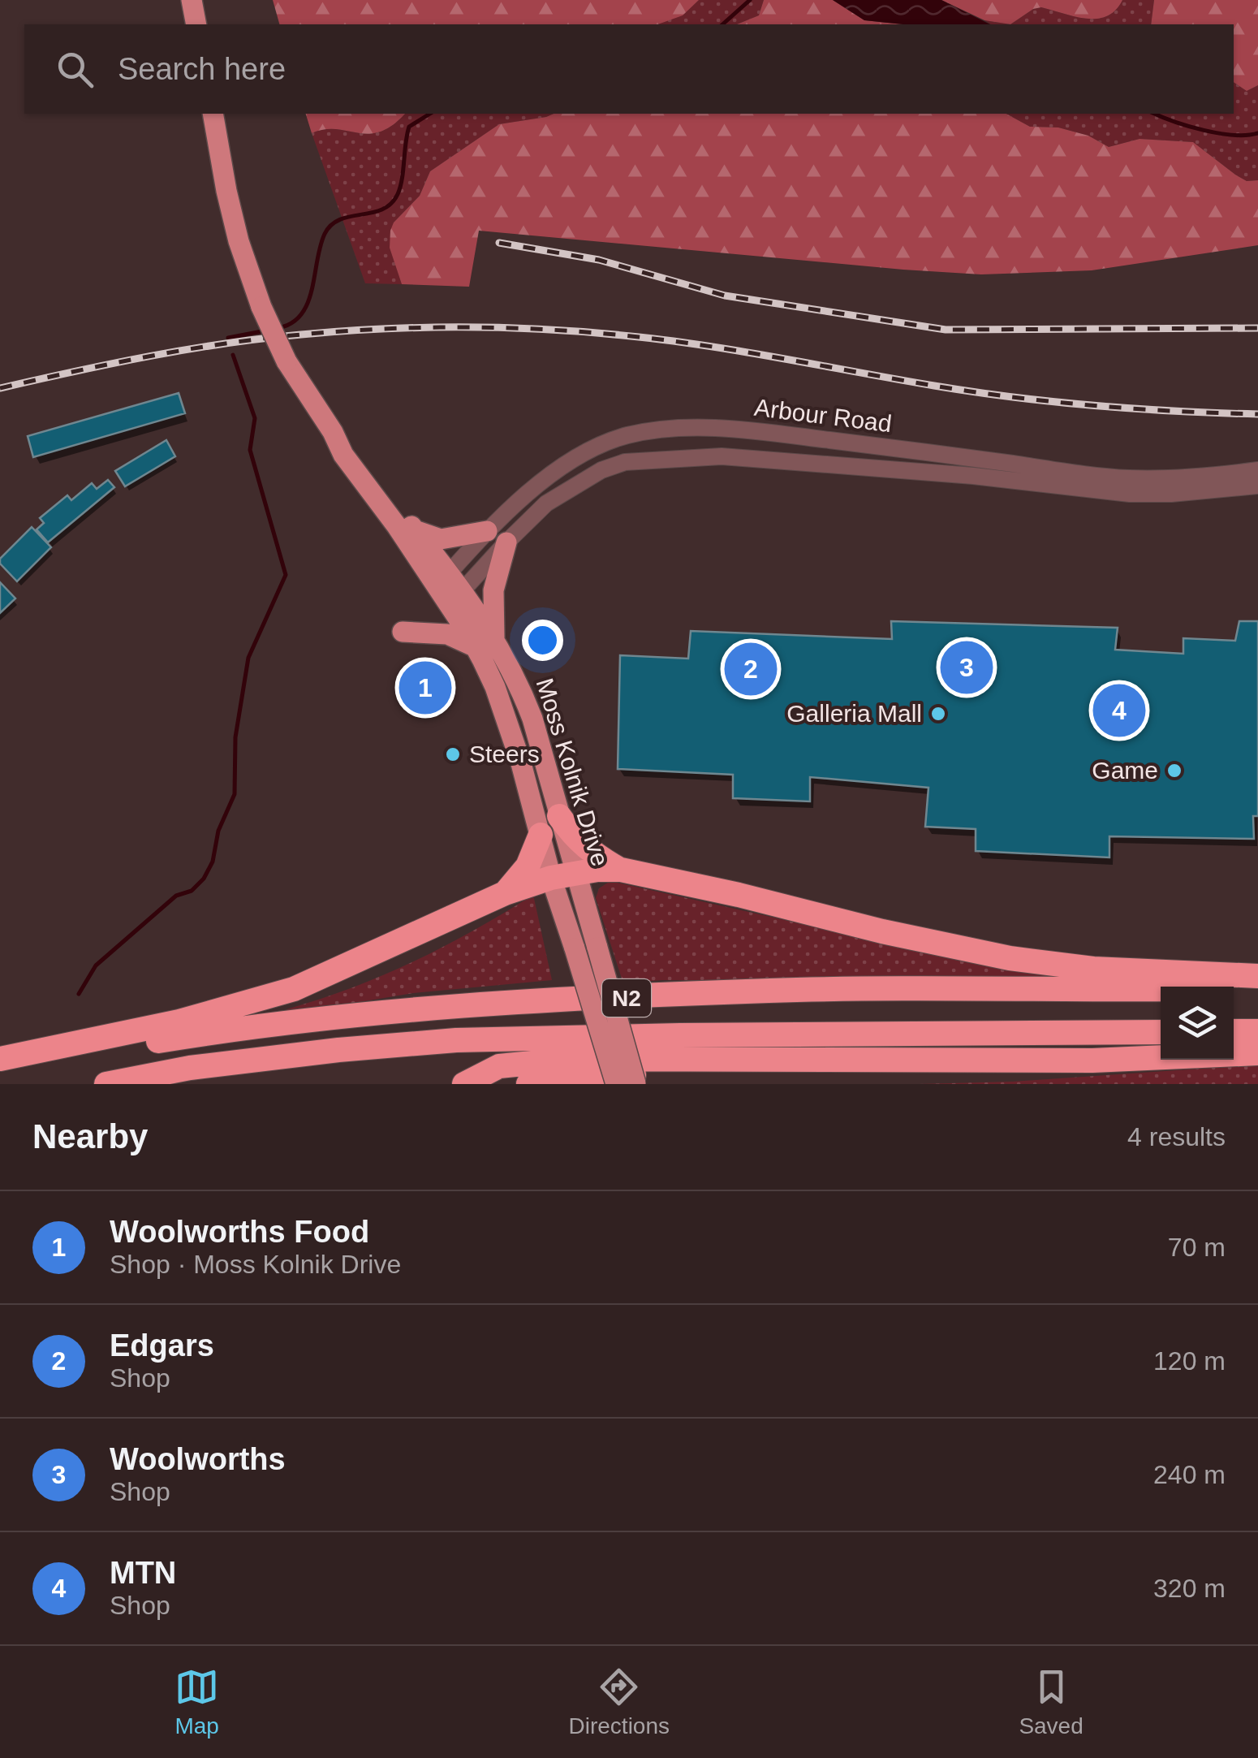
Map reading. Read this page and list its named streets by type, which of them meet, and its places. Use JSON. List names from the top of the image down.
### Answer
{
  "streets": {
    "highway": ["N2"],
    "main road": ["Moss Kolnik Drive"],
    "street": ["Arbour Road"]
  },
  "crossings": [
    ["Arbour Road", "Moss Kolnik Drive"]
  ],
  "places": ["Galleria Mall", "Steers", "Game"],
  "page": {
    "search": "Search here",
    "pins": [
      "3",
      "2",
      "1",
      "4"
    ],
    "heading": ["Nearby", "4 results"],
    "list": [
      {
        "mark": "1",
        "name": "Woolworths Food",
        "note": "Shop · Moss Kolnik Drive",
        "value": "70 m"
      },
      {
        "mark": "2",
        "name": "Edgars",
        "note": "Shop",
        "value": "120 m"
      },
      {
        "mark": "3",
        "name": "Woolworths",
        "note": "Shop",
        "value": "240 m"
      },
      {
        "mark": "4",
        "name": "MTN",
        "note": "Shop",
        "value": "320 m"
      }
    ],
    "nav": ["Map", "Directions", "Saved"]
  }
}
